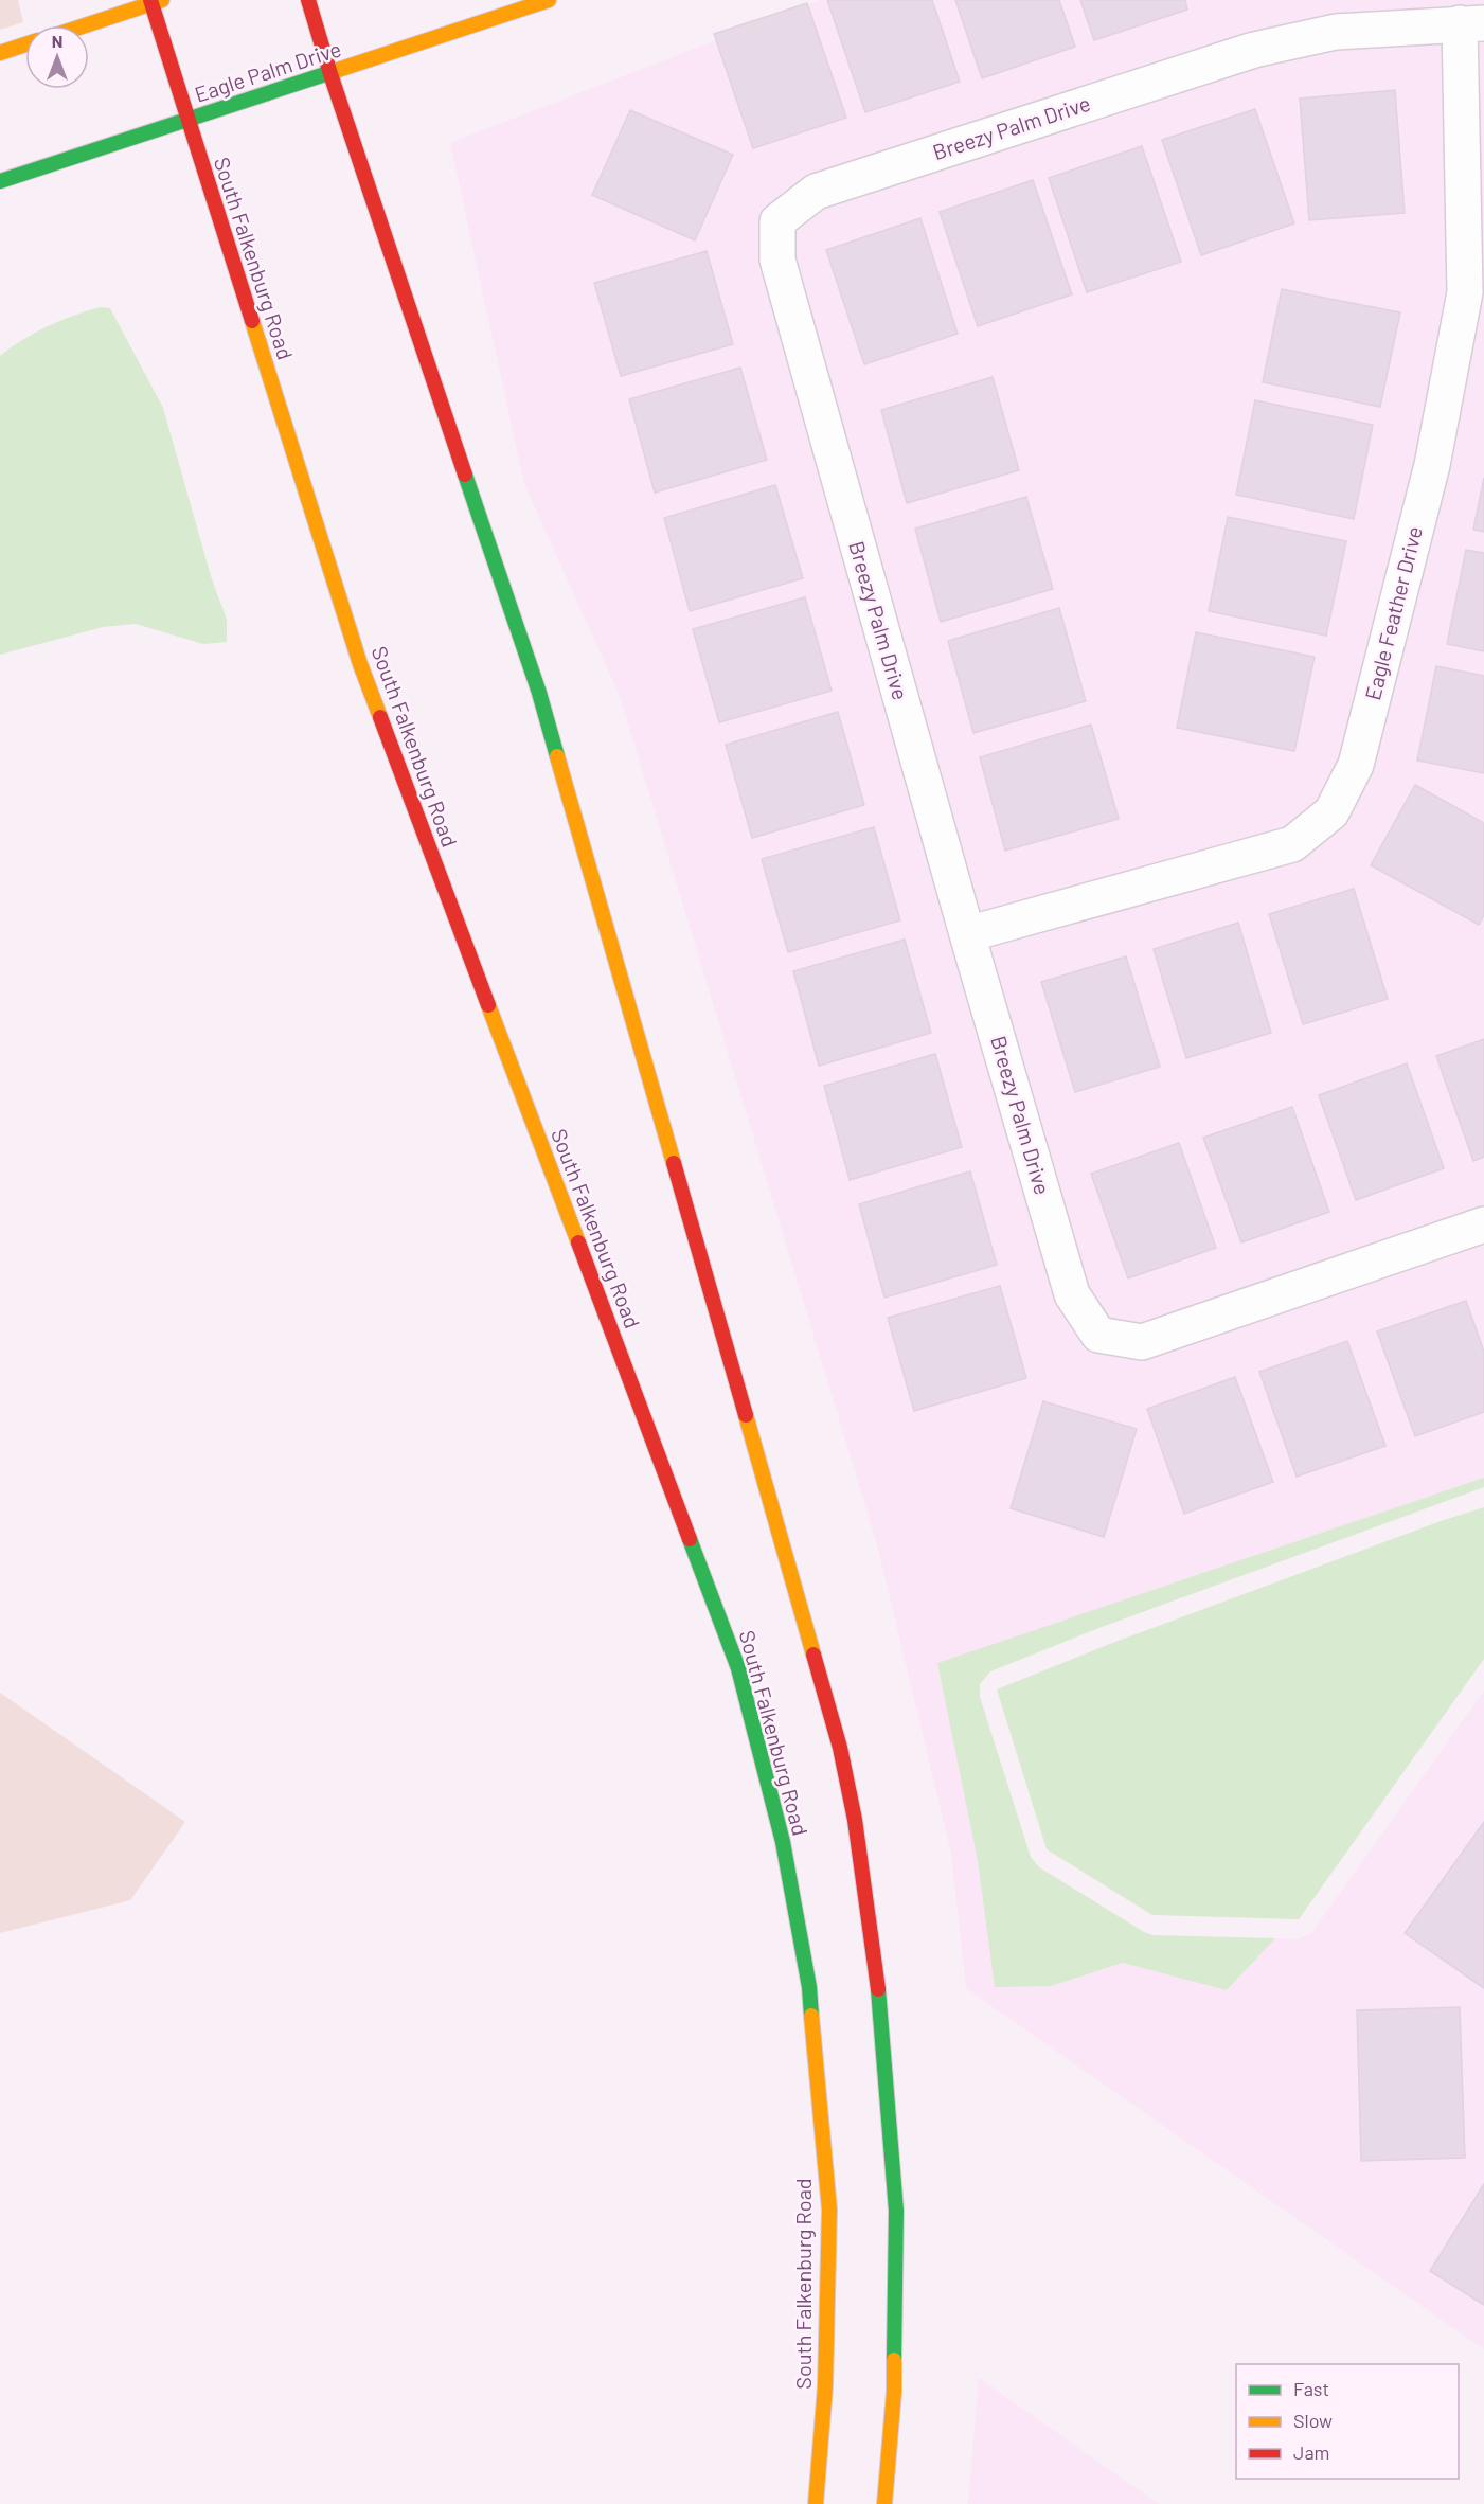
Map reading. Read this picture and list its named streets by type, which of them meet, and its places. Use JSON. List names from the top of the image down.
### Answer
{
  "streets": {
    "street": [
      "Eagle Palm Drive",
      "Breezy Palm Drive",
      "South Falkenburg Road",
      "Eagle Feather Drive"
    ]
  },
  "crossings": [
    ["Eagle Palm Drive", "South Falkenburg Road"],
    ["Breezy Palm Drive", "Eagle Feather Drive"]
  ],
  "legend": ["Fast", "Slow", "Jam"],
  "north": "top"
}
